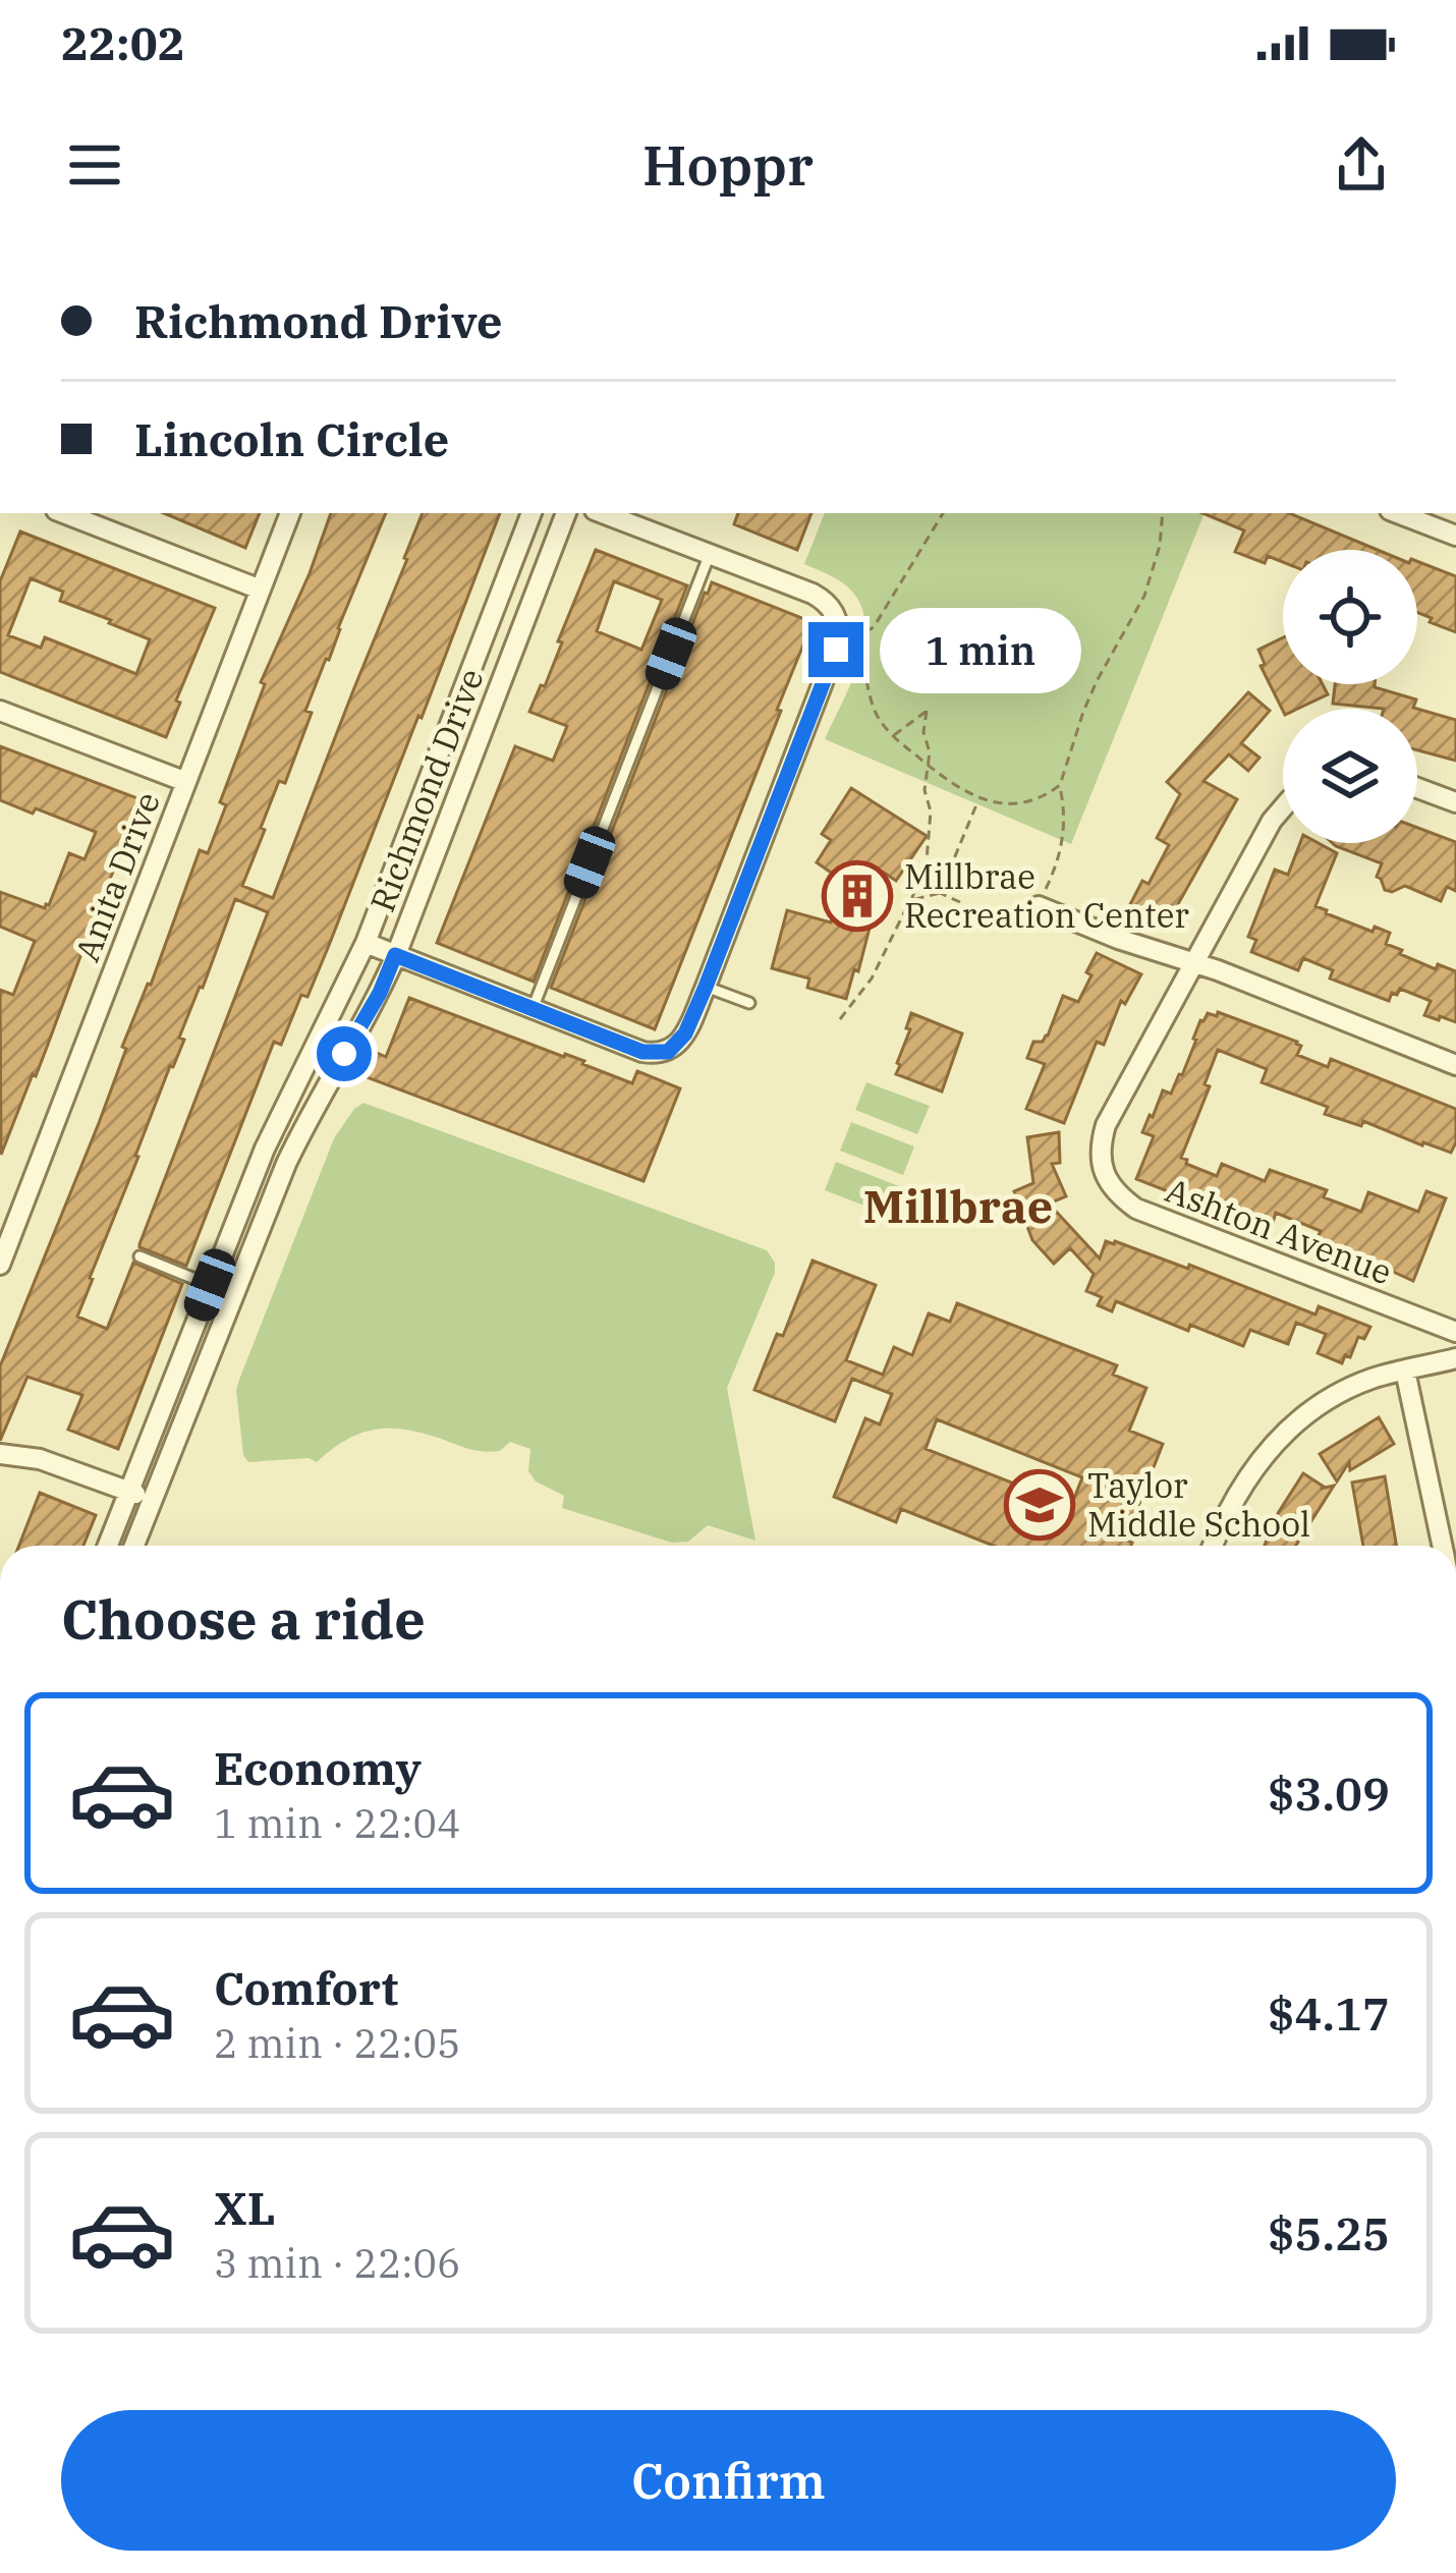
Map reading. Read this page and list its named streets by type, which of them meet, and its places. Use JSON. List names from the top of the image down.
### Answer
{
  "streets": {
    "street": ["Richmond Drive", "Anita Drive", "Ashton Avenue"]
  },
  "districts": ["Millbrae"],
  "places": {
    "building": ["Millbrae Recreation Center"],
    "school or university": ["Taylor Middle School"]
  },
  "page": {
    "status": "22:02",
    "header": "Hoppr",
    "banner": ["Richmond Drive", "Lincoln Circle"],
    "bubble": "1 min",
    "heading": "Choose a ride",
    "list": [
      {
        "name": "Economy",
        "note": "1 min · 22:04",
        "value": "$3.09"
      },
      {
        "name": "Comfort",
        "note": "2 min · 22:05",
        "value": "$4.17"
      },
      {
        "name": "XL",
        "note": "3 min · 22:06",
        "value": "$5.25"
      }
    ],
    "buttons": "Confirm"
  }
}
